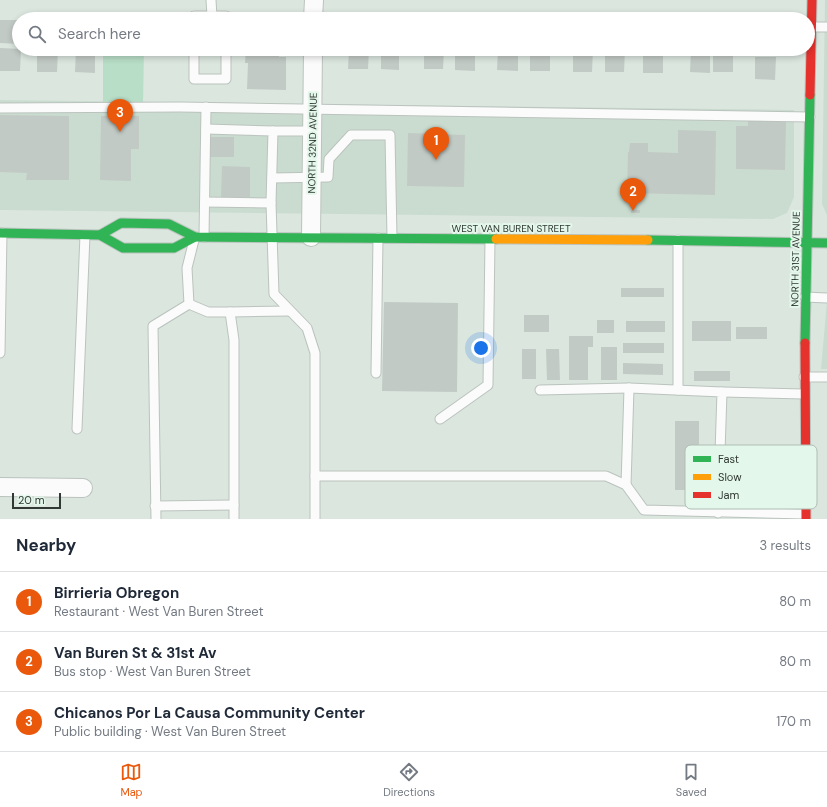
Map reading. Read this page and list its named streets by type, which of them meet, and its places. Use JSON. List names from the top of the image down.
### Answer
{
  "streets": {
    "main road": ["WEST VAN BUREN STREET", "NORTH 31ST AVENUE"],
    "street": ["NORTH 32ND AVENUE"]
  },
  "crossings": [
    ["NORTH 32ND AVENUE", "WEST VAN BUREN STREET"],
    ["WEST VAN BUREN STREET", "NORTH 31ST AVENUE"]
  ],
  "legend": ["Fast", "Slow", "Jam"],
  "scale_bar": "20 m",
  "page": {
    "search": "Search here",
    "pins": ["3", "1", "2"],
    "scale": "20 m",
    "heading": ["Nearby", "3 results"],
    "list": [
      {
        "mark": "1",
        "name": "Birrieria Obregon",
        "note": "Restaurant · West Van Buren Street",
        "value": "80 m"
      },
      {
        "mark": "2",
        "name": "Van Buren St & 31st Av",
        "note": "Bus stop · West Van Buren Street",
        "value": "80 m"
      },
      {
        "mark": "3",
        "name": "Chicanos Por La Causa Community Center",
        "note": "Public building · West Van Buren Street",
        "value": "170 m"
      }
    ],
    "nav": ["Map", "Directions", "Saved"]
  }
}
